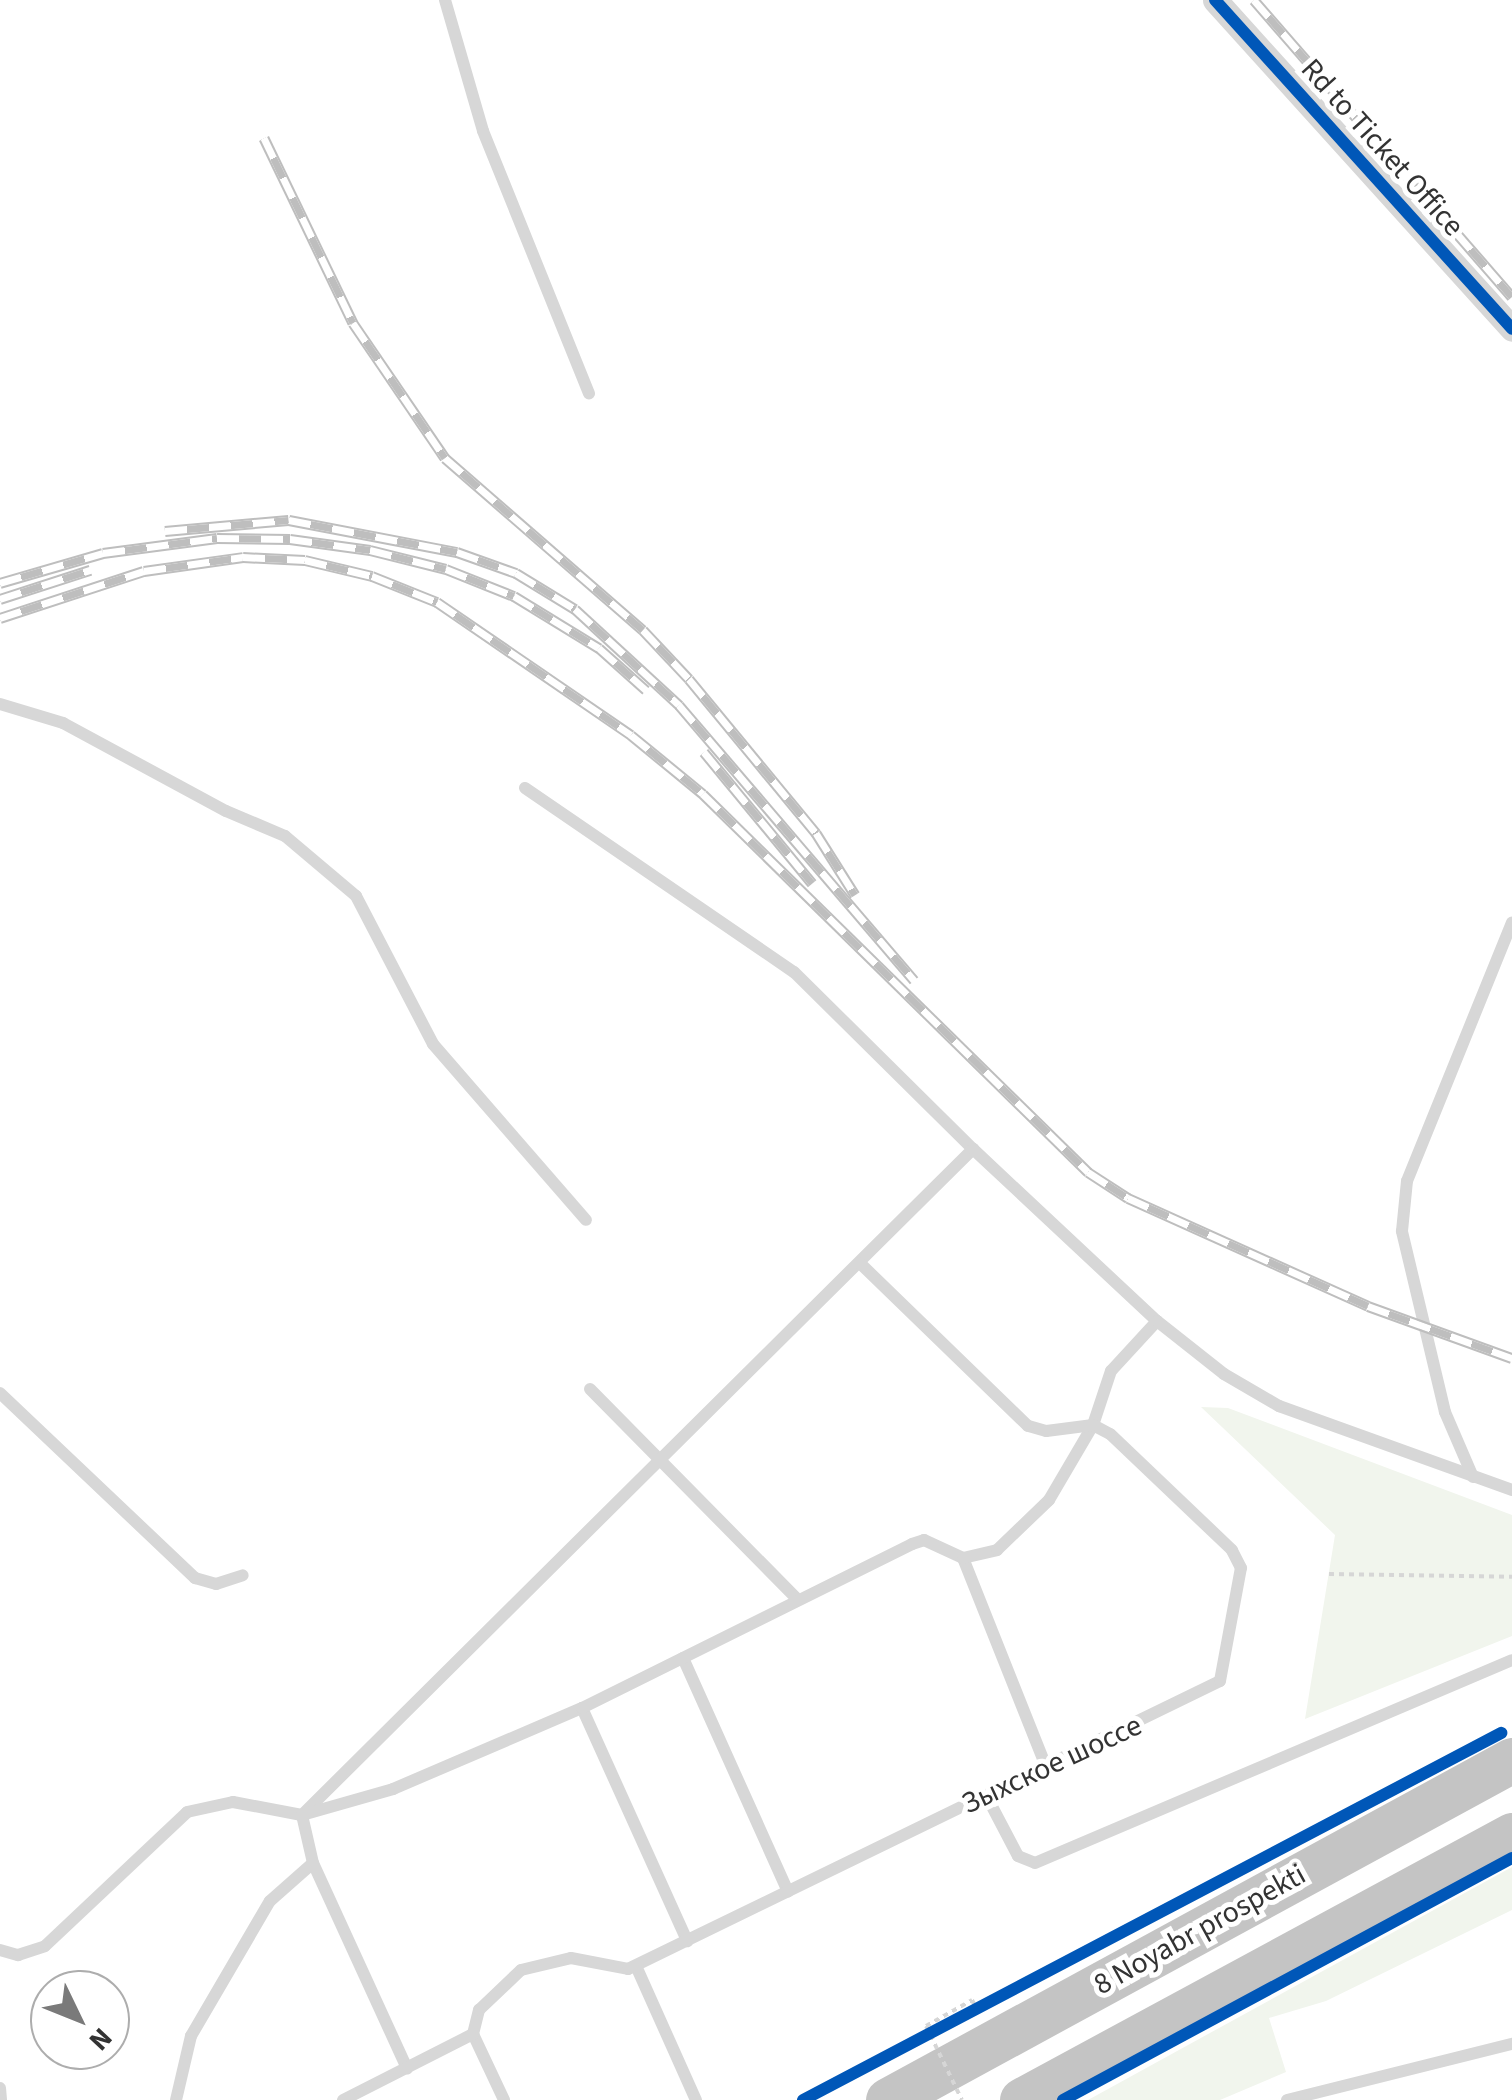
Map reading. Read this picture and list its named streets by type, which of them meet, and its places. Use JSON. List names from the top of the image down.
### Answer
{
  "streets": {
    "highway": ["8 Noyabr prospekti"],
    "street": ["Rd to Ticket Office"],
    "lane": ["Зыхское шоссе"]
  },
  "north": "bottom right"
}
